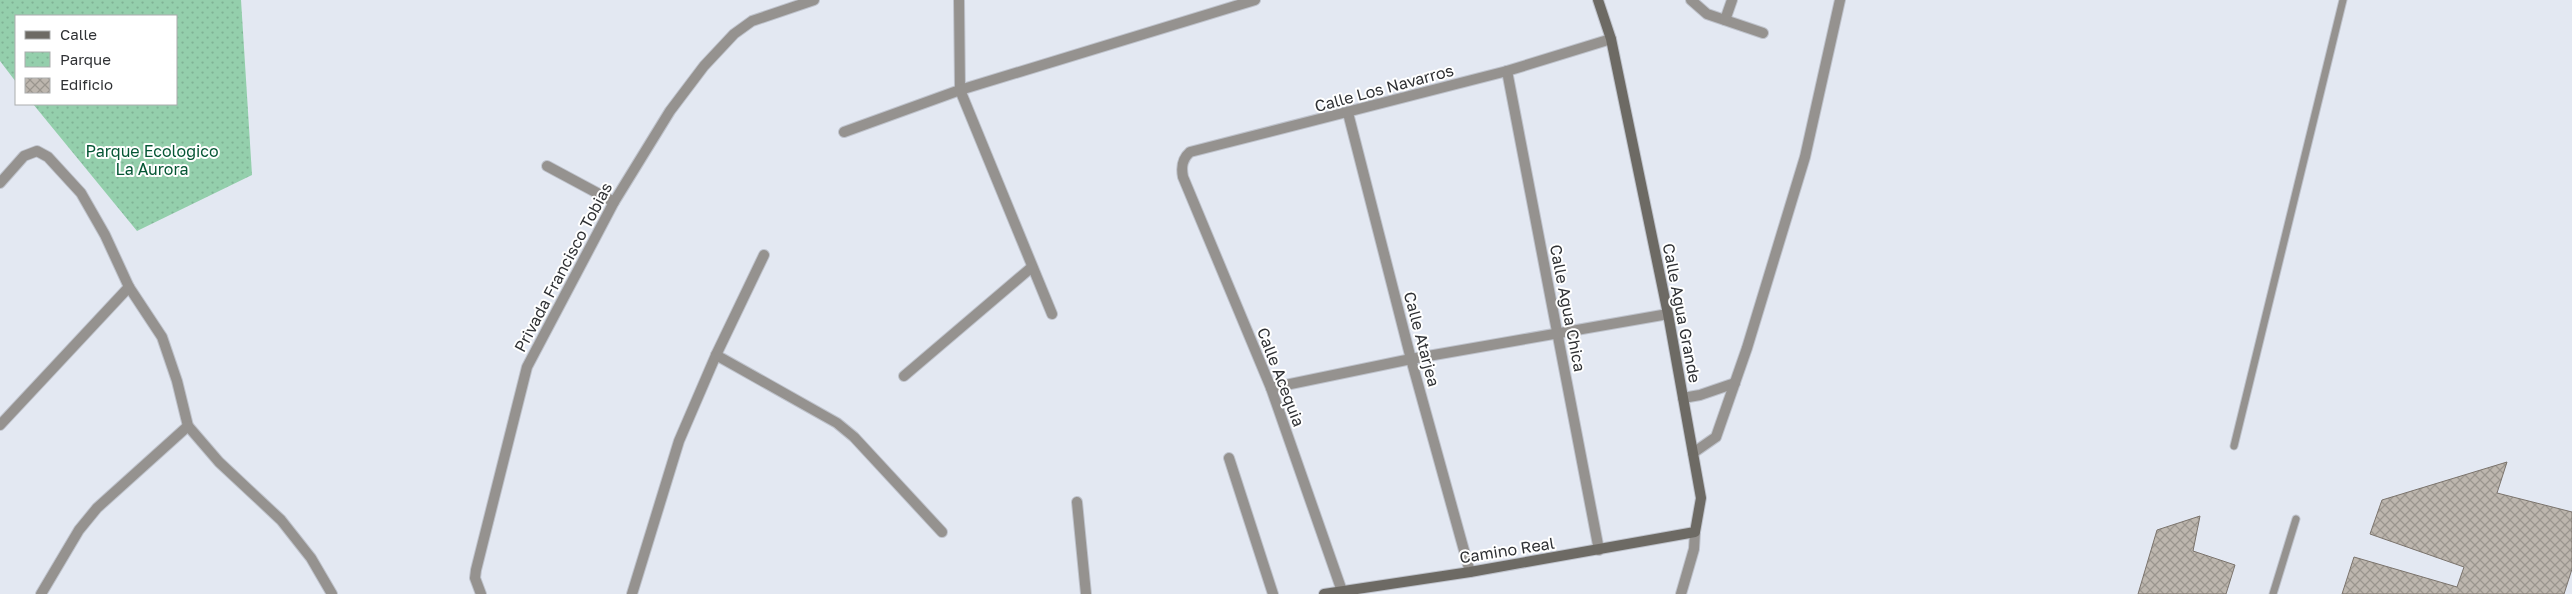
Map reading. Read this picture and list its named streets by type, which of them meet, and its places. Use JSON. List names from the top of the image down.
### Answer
{
  "streets": {
    "street": [
      "Calle Los Navarros",
      "Privada Francisco Tobias",
      "Calle Agua Chica",
      "Calle Agua Grande",
      "Calle Atarjea",
      "Calle Acequia",
      "Camino Real"
    ]
  },
  "crossings": [
    ["Calle Los Navarros", "Calle Agua Chica"],
    ["Calle Los Navarros", "Calle Agua Grande"],
    ["Calle Los Navarros", "Calle Atarjea"],
    ["Calle Los Navarros", "Calle Acequia"],
    ["Calle Agua Chica", "Camino Real"],
    ["Calle Agua Grande", "Camino Real"],
    ["Calle Atarjea", "Camino Real"],
    ["Calle Acequia", "Camino Real"]
  ],
  "parks": ["Parque Ecologico La Aurora"],
  "legend": ["Calle", "Parque", "Edificio"]
}
